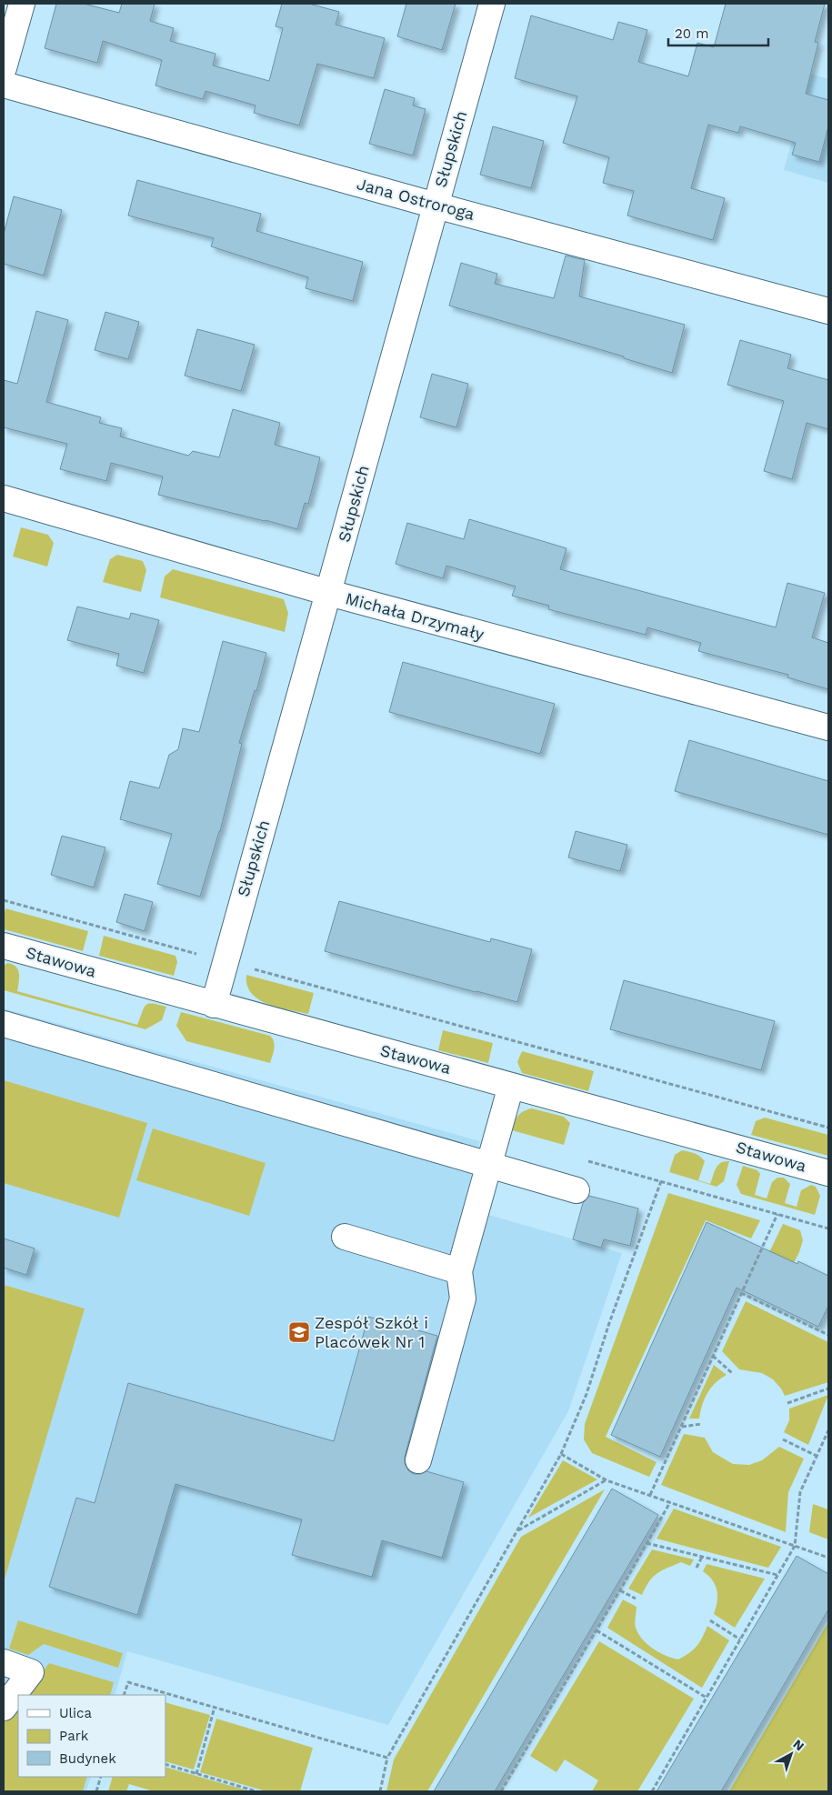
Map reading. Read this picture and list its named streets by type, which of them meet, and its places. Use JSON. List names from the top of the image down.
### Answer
{
  "streets": {
    "street": [
      "Słupskich",
      "Jana Ostroroga",
      "Michała Drzymały",
      "Stawowa"
    ]
  },
  "crossings": [
    ["Słupskich", "Jana Ostroroga"],
    ["Słupskich", "Michała Drzymały"],
    ["Słupskich", "Stawowa"]
  ],
  "places": {
    "school or university": ["Zespół Szkół i Placówek Nr 1"]
  },
  "legend": ["Ulica", "Park", "Budynek"],
  "scale_bar": "20 m",
  "north": "top right"
}
